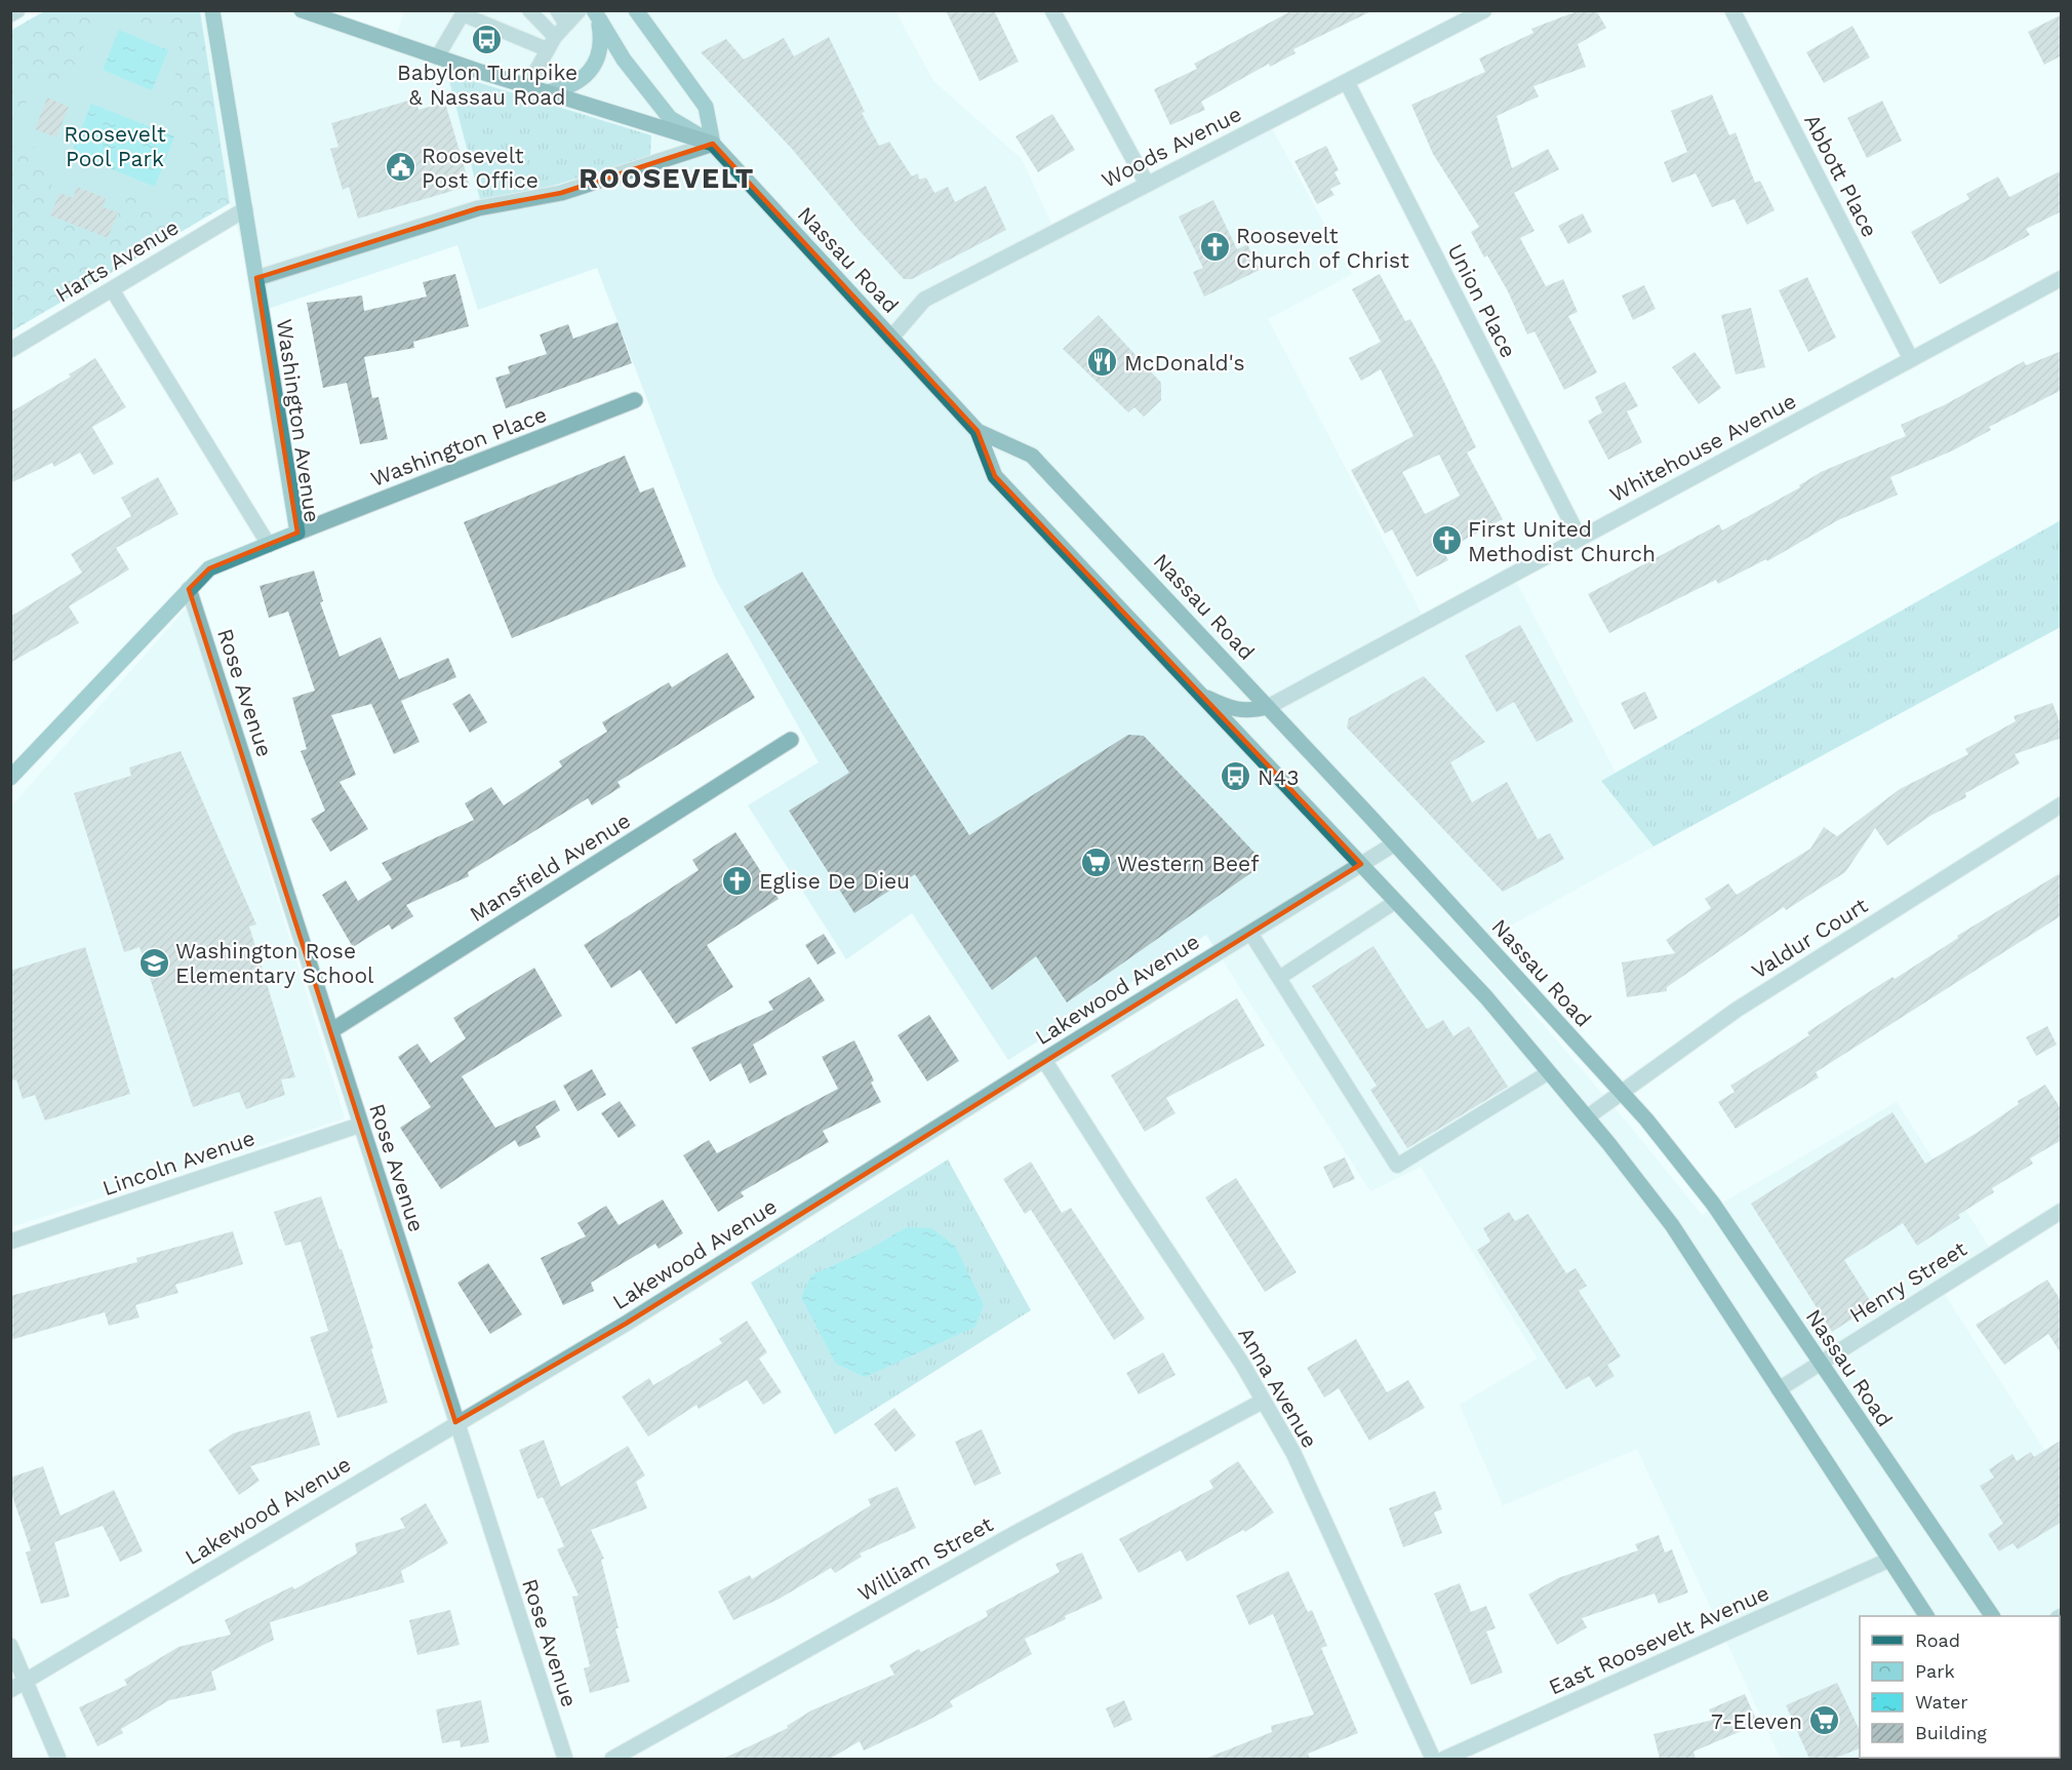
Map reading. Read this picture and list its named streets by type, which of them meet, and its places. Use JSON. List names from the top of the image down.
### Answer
{
  "streets": {
    "main road": ["Nassau Road"],
    "street": [
      "Woods Avenue",
      "Abbott Place",
      "Harts Avenue",
      "Union Place",
      "Washington Avenue",
      "Washington Place",
      "Whitehouse Avenue",
      "Rose Avenue",
      "Mansfield Avenue",
      "Valdur Court",
      "Lakewood Avenue",
      "Lincoln Avenue",
      "Henry Street",
      "Anna Avenue",
      "William Street",
      "East Roosevelt Avenue"
    ]
  },
  "crossings": [
    ["Woods Avenue", "Nassau Road"],
    ["Woods Avenue", "Union Place"],
    ["Abbott Place", "Whitehouse Avenue"],
    ["Nassau Road", "Whitehouse Avenue"],
    ["Nassau Road", "Valdur Court"],
    ["Nassau Road", "Lakewood Avenue"],
    ["Nassau Road", "Henry Street"],
    ["Nassau Road", "East Roosevelt Avenue"],
    ["Harts Avenue", "Washington Avenue"],
    ["Union Place", "Whitehouse Avenue"],
    ["Washington Avenue", "Washington Place"],
    ["Washington Avenue", "Rose Avenue"],
    ["Rose Avenue", "Mansfield Avenue"],
    ["Rose Avenue", "Lakewood Avenue"],
    ["Rose Avenue", "Lincoln Avenue"],
    ["Lakewood Avenue", "Anna Avenue"],
    ["Anna Avenue", "William Street"]
  ],
  "districts": ["ROOSEVELT"],
  "parks": ["Roosevelt Pool Park"],
  "places": {
    "bus stop": ["Babylon Turnpike & Nassau Road", "N43"],
    "public building": ["Roosevelt Post Office"],
    "church": ["Roosevelt Church of Christ", "First United Methodist Church", "Eglise De Dieu"],
    "restaurant": ["McDonald's"],
    "supermarket": ["Western Beef", "7-Eleven"],
    "school or university": ["Washington Rose Elementary School"]
  },
  "legend": [
    "Road",
    "Park",
    "Water",
    "Building"
  ]
}
